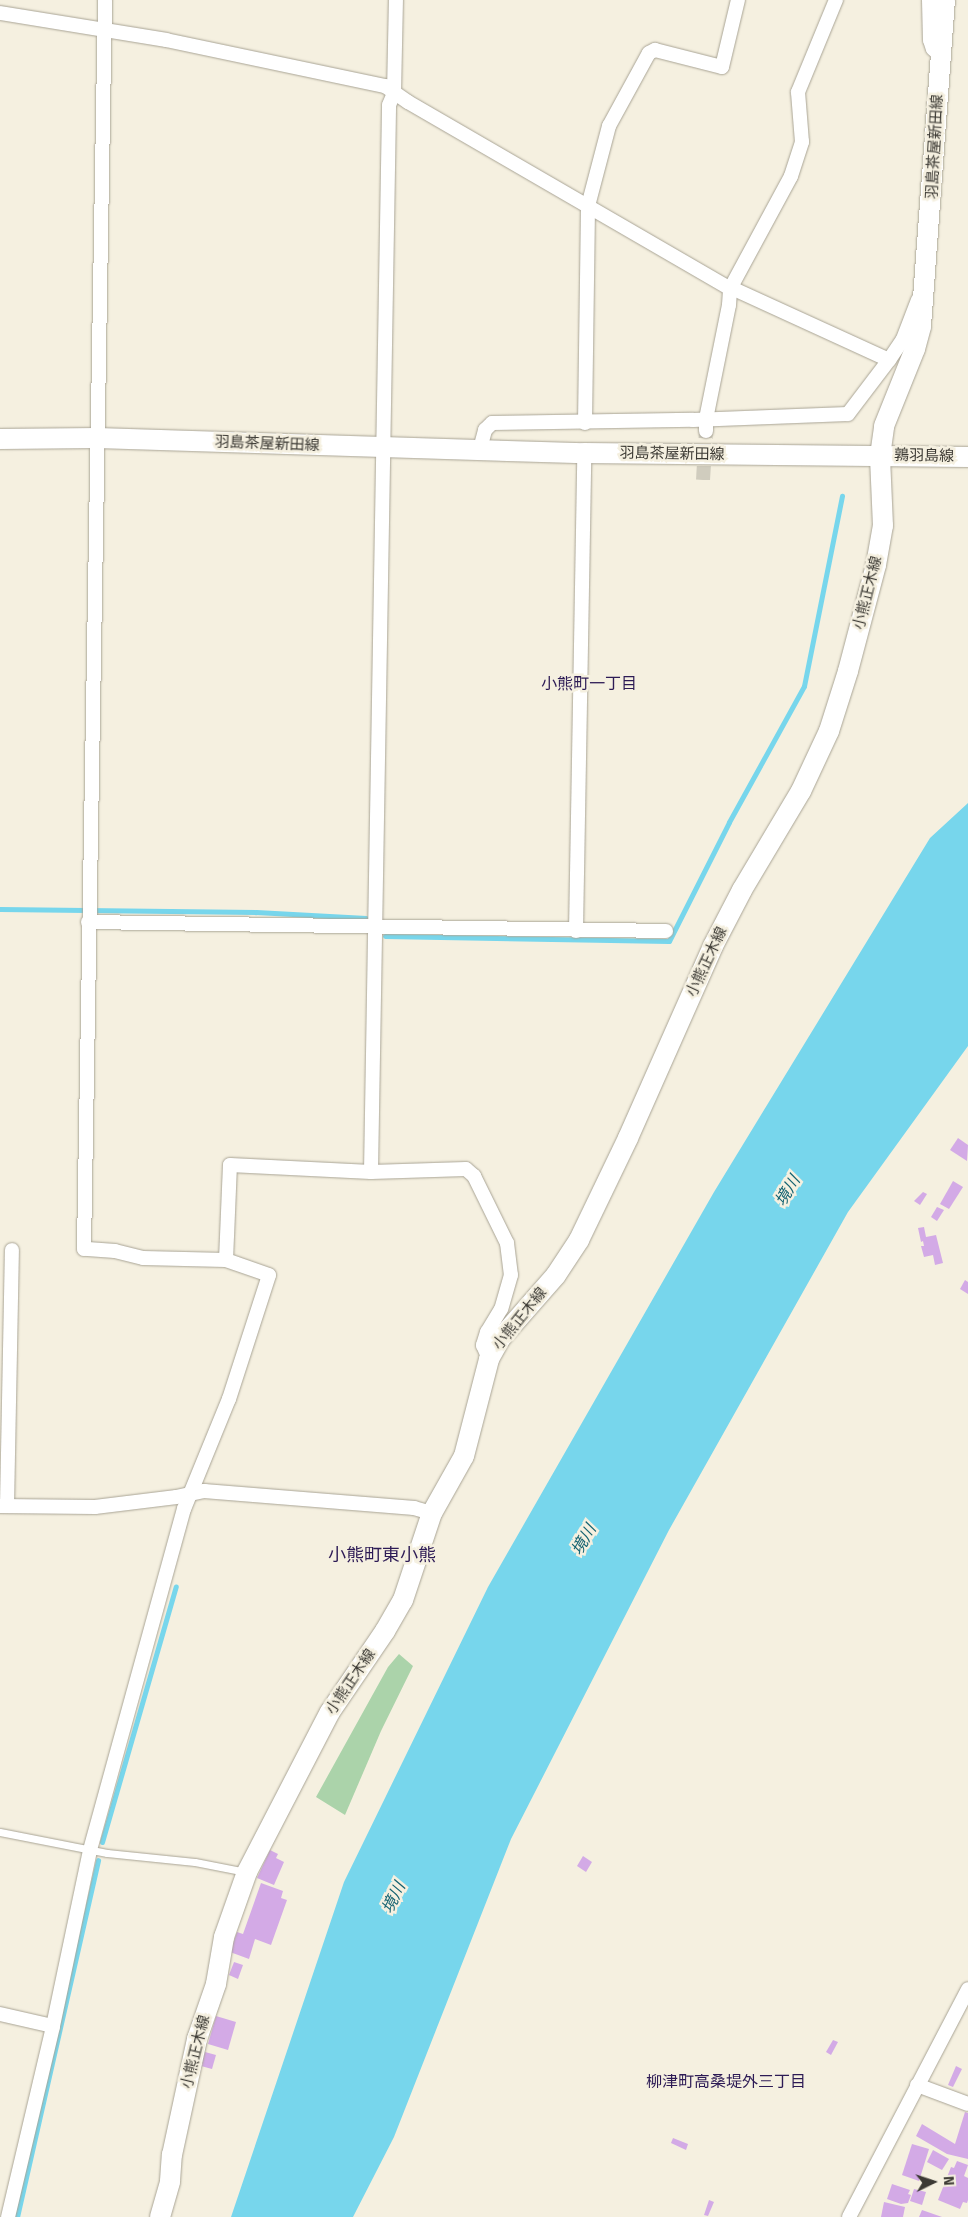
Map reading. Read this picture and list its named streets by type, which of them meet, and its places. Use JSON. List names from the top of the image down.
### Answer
{
  "streets": {
    "main road": ["羽島茶屋新田線", "鶉羽島線", "小熊正木線"]
  },
  "crossings": [
    ["羽島茶屋新田線", "鶉羽島線"],
    ["羽島茶屋新田線", "小熊正木線"],
    ["鶉羽島線", "小熊正木線"]
  ],
  "districts": ["小熊町一丁目", "小熊町東小熊", "柳津町高桑堤外三丁目"],
  "water": ["境川"],
  "north": "right"
}
